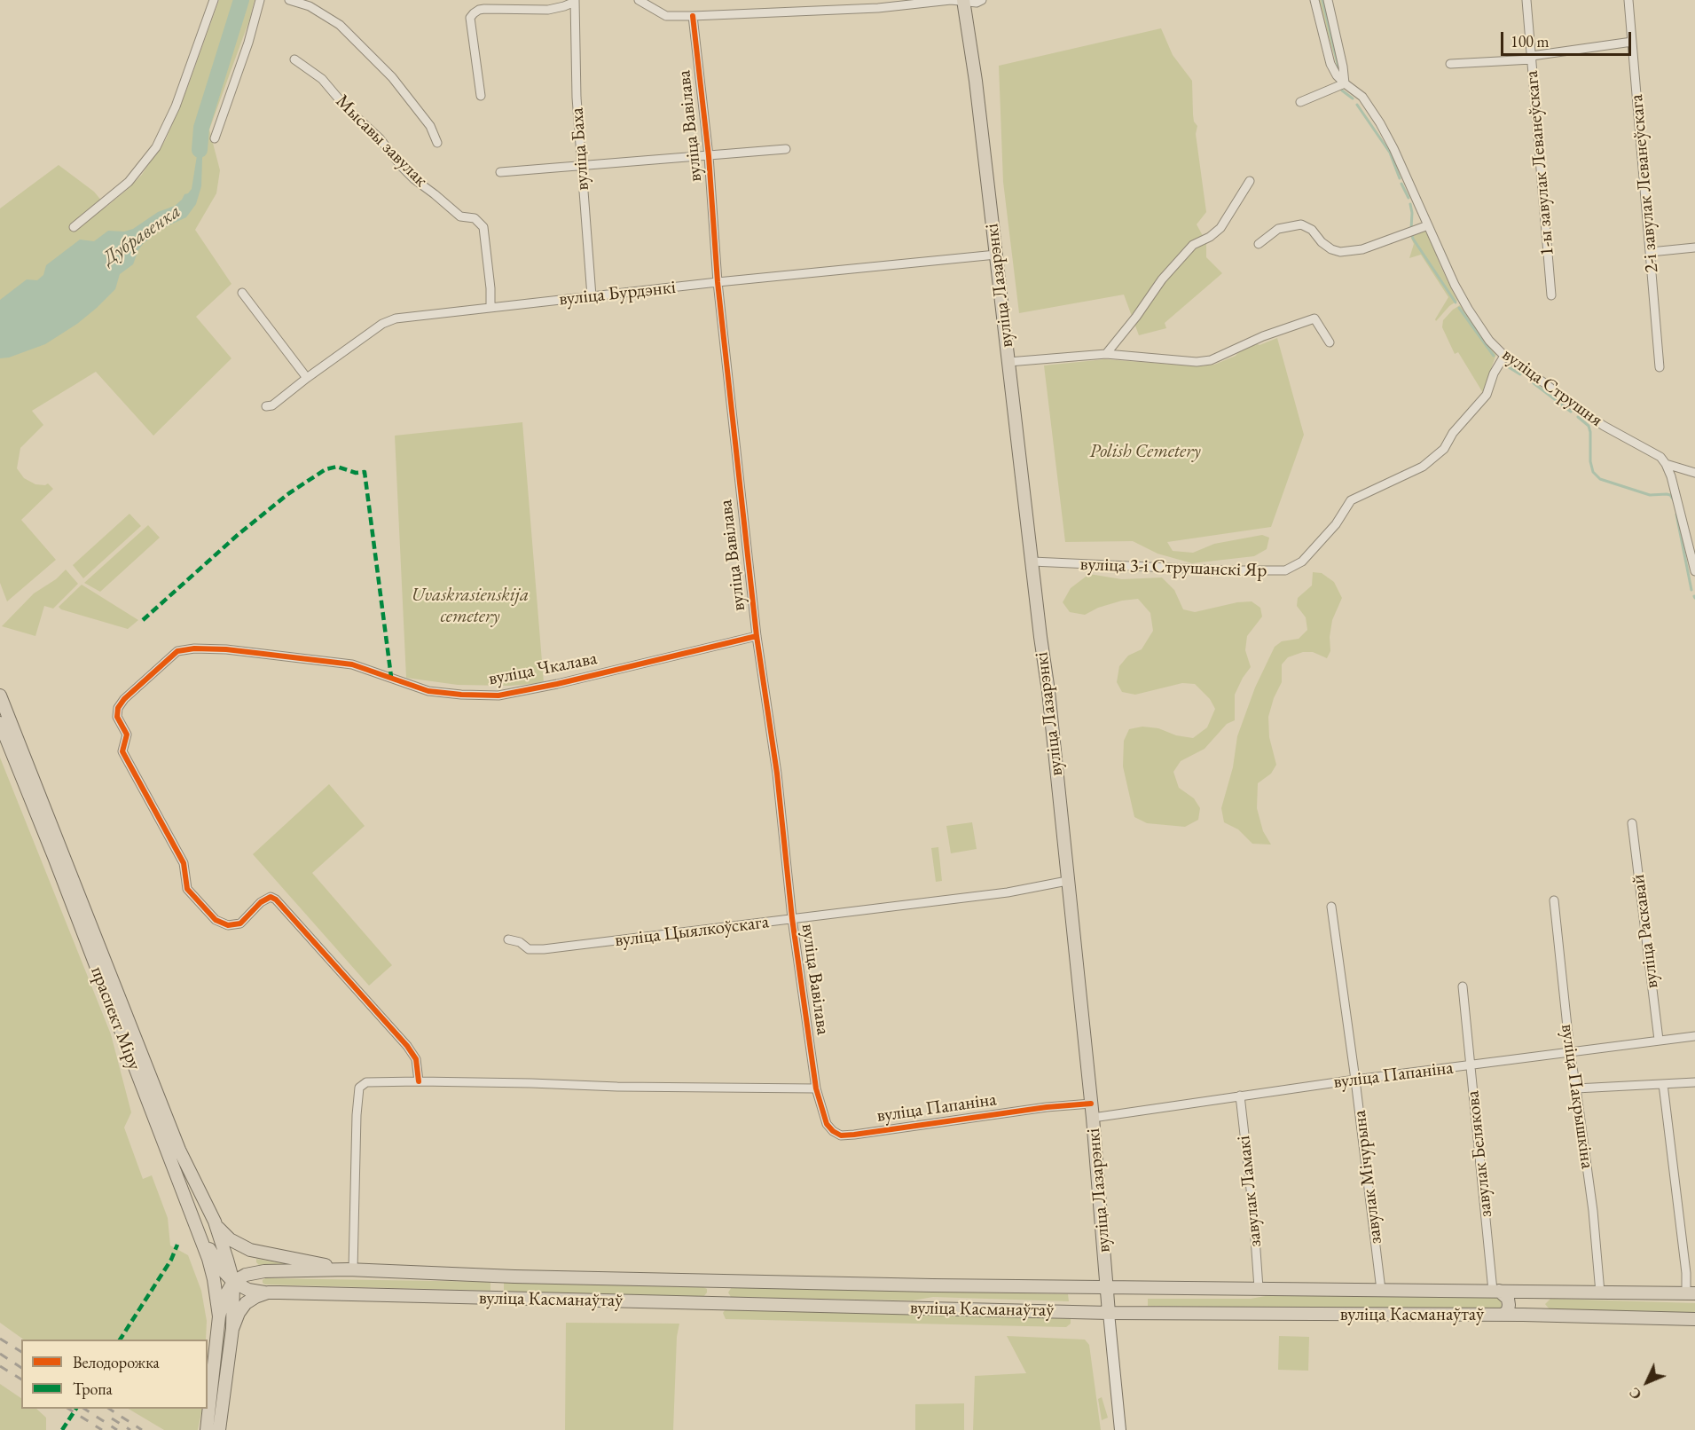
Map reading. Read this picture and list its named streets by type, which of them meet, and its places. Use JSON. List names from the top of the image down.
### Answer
{
  "streets": {
    "main road": ["вуліца Лазарэнкі", "праспект Міру", "вуліца Касманаўтаў"],
    "street": [
      "вуліца Вавілава",
      "Мысавы завулак",
      "вуліца Баха",
      "1-ы завулак Леванеўскага",
      "2-і завулак Леванеўскага",
      "вуліца Бурдэнкі",
      "вуліца Струшня",
      "вуліца 3-і Струшанскі Яр",
      "вуліца Чкалава",
      "вуліца Цыялкоўскага",
      "вуліца Раскавай",
      "вуліца Папаніна",
      "вуліца Пакрышкіна",
      "завулак Белякова",
      "завулак Мічурына",
      "завулак Ламакі"
    ]
  },
  "crossings": [
    ["вуліца Вавілава", "вуліца Бурдэнкі"],
    ["вуліца Вавілава", "вуліца Чкалава"],
    ["вуліца Вавілава", "вуліца Цыялкоўскага"],
    ["вуліца Вавілава", "вуліца Папаніна"],
    ["Мысавы завулак", "вуліца Бурдэнкі"],
    ["вуліца Баха", "вуліца Бурдэнкі"],
    ["вуліца Лазарэнкі", "вуліца Бурдэнкі"],
    ["вуліца Лазарэнкі", "вуліца 3-і Струшанскі Яр"],
    ["вуліца Лазарэнкі", "вуліца Цыялкоўскага"],
    ["вуліца Лазарэнкі", "вуліца Папаніна"],
    ["вуліца Лазарэнкі", "вуліца Касманаўтаў"],
    ["вуліца Струшня", "вуліца 3-і Струшанскі Яр"],
    ["вуліца Раскавай", "вуліца Папаніна"],
    ["праспект Міру", "вуліца Касманаўтаў"],
    ["вуліца Папаніна", "вуліца Пакрышкіна"],
    ["вуліца Папаніна", "завулак Белякова"],
    ["вуліца Папаніна", "завулак Мічурына"],
    ["вуліца Папаніна", "завулак Ламакі"],
    ["вуліца Пакрышкіна", "вуліца Касманаўтаў"],
    ["завулак Белякова", "вуліца Касманаўтаў"],
    ["завулак Мічурына", "вуліца Касманаўтаў"],
    ["завулак Ламакі", "вуліца Касманаўтаў"]
  ],
  "water": ["Дубравенка"],
  "parks": ["Polish Cemetery", "Uvaskrasienskija cemetery"],
  "legend": ["Велодорожка", "Тропа"],
  "scale_bar": "100 m",
  "north": "bottom left"
}
